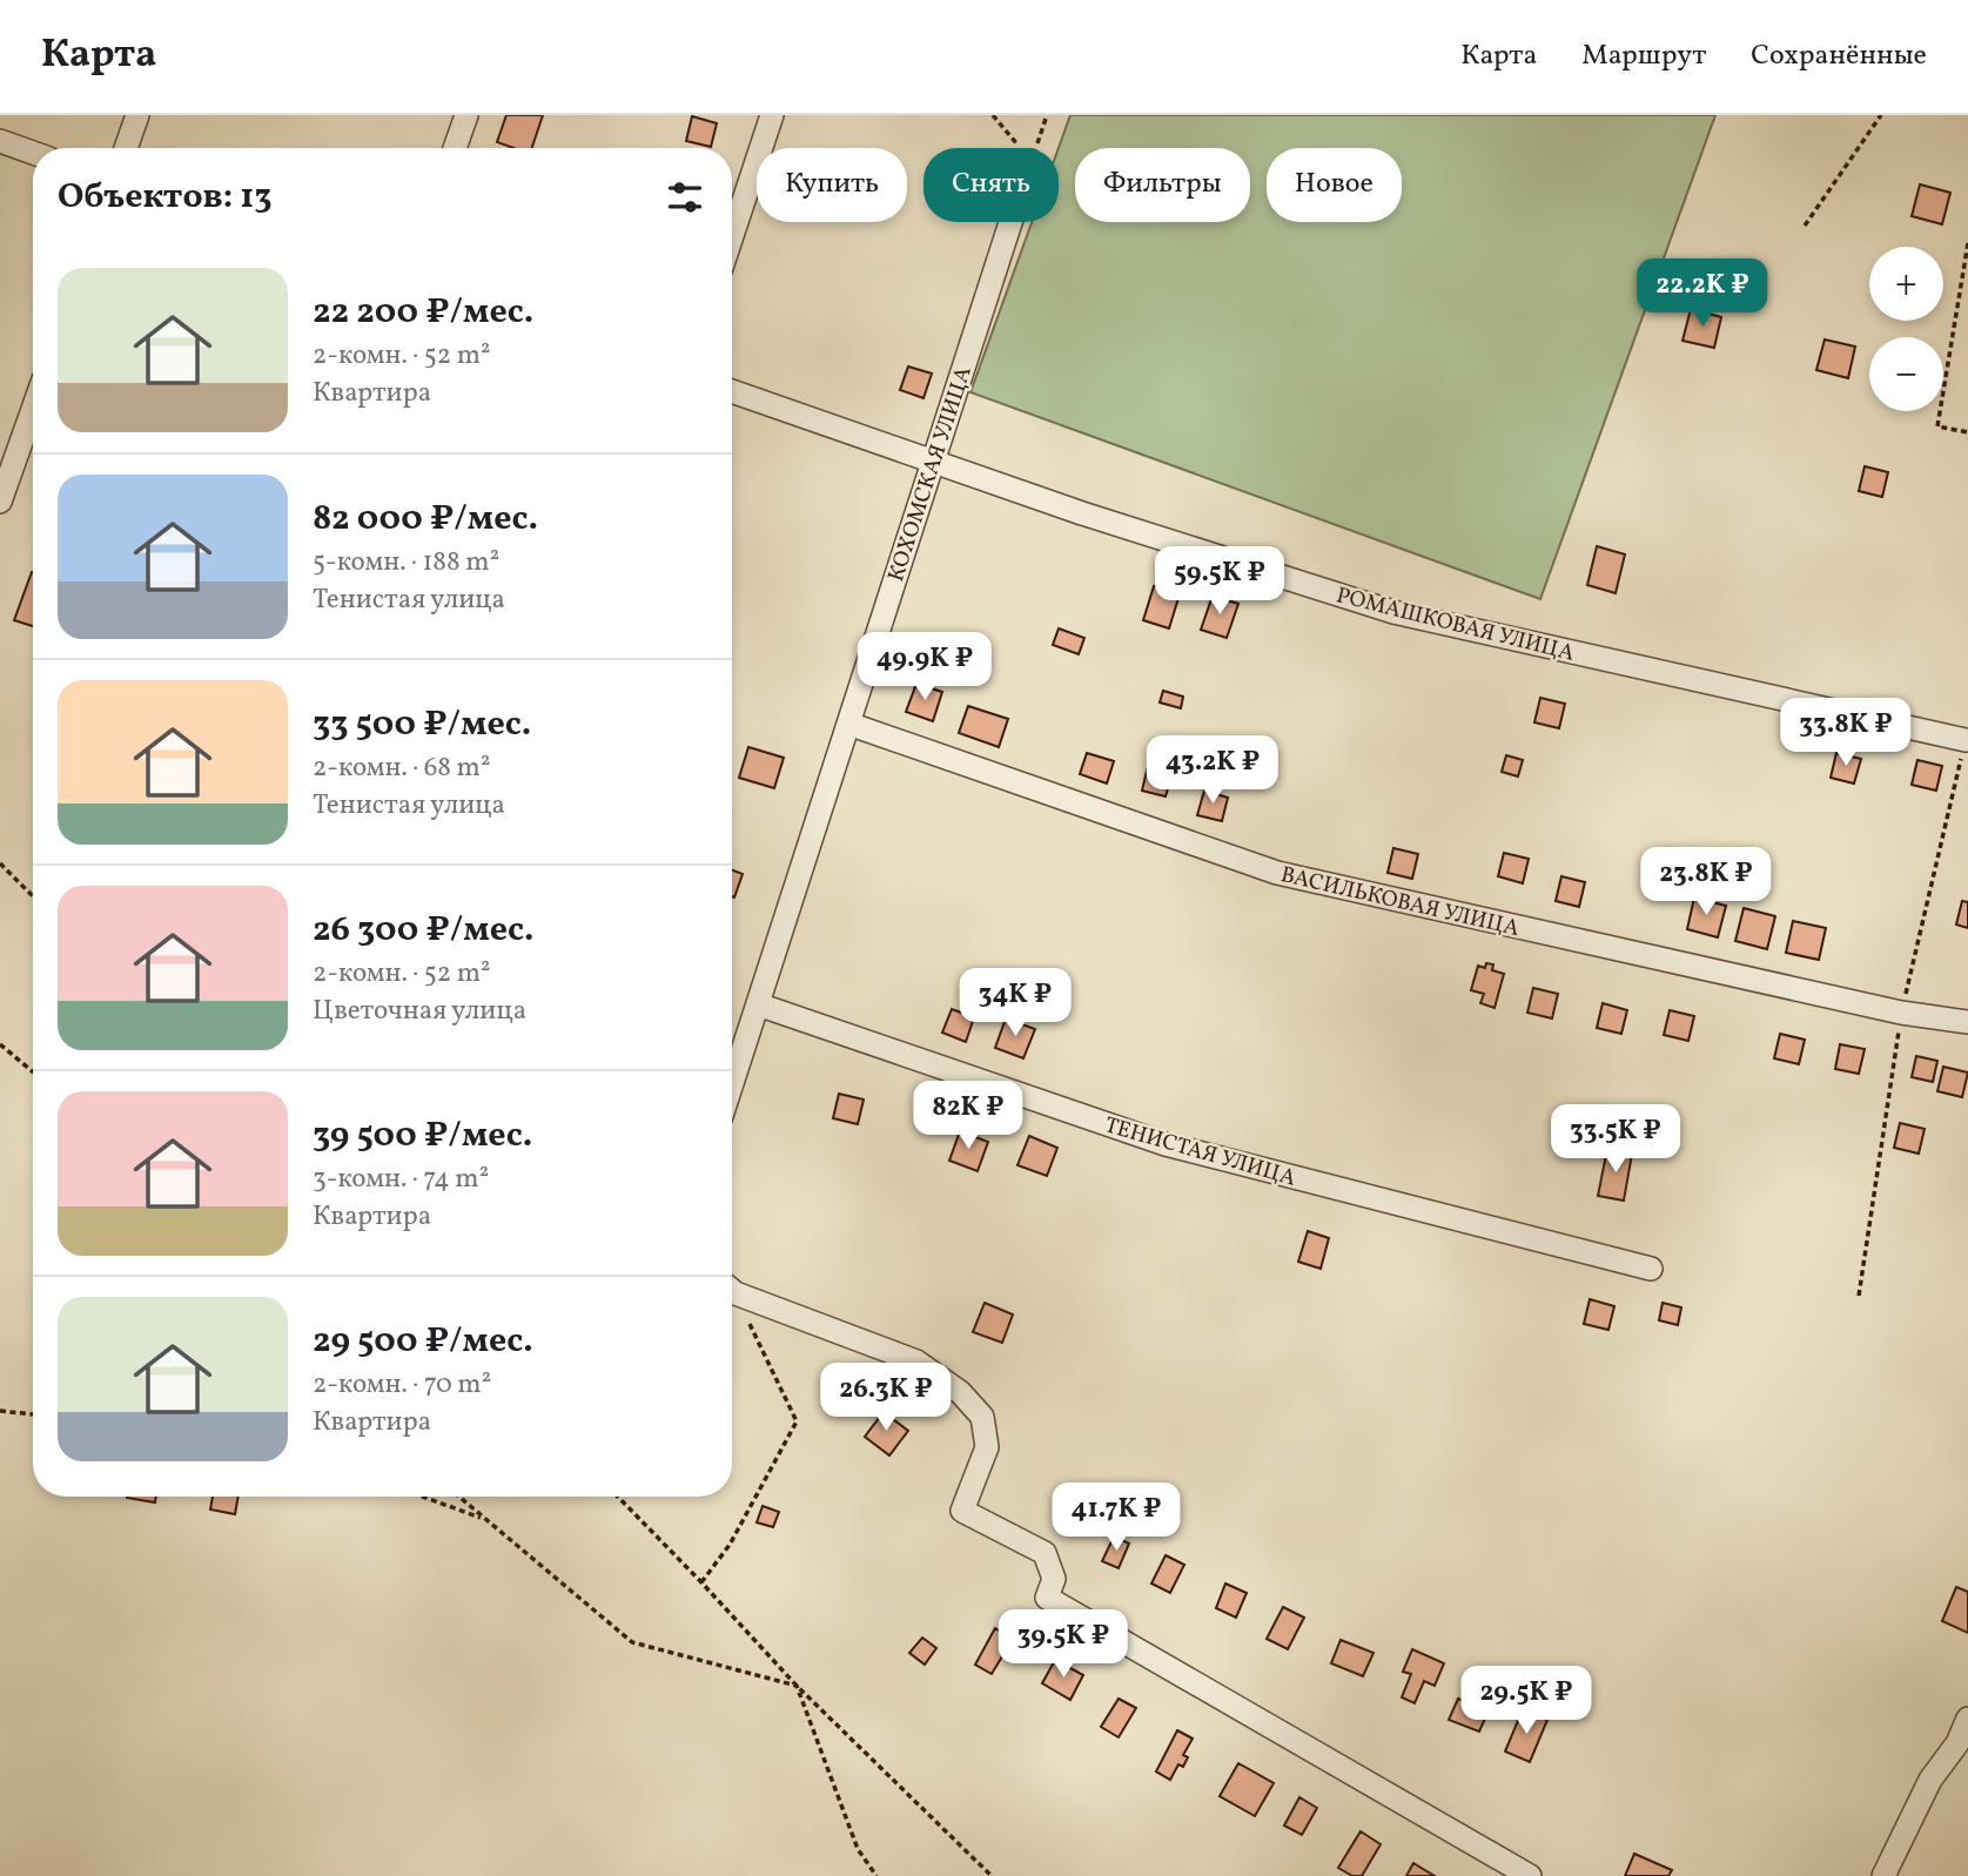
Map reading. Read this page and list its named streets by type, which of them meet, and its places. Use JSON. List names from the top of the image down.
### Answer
{
  "streets": {
    "street": [
      "КОХОМСКАЯ УЛИЦА",
      "РОМАШКОВАЯ УЛИЦА",
      "ВАСИЛЬКОВАЯ УЛИЦА",
      "ТЕНИСТАЯ УЛИЦА"
    ]
  },
  "crossings": [
    ["КОХОМСКАЯ УЛИЦА", "РОМАШКОВАЯ УЛИЦА"],
    ["КОХОМСКАЯ УЛИЦА", "ВАСИЛЬКОВАЯ УЛИЦА"],
    ["КОХОМСКАЯ УЛИЦА", "ТЕНИСТАЯ УЛИЦА"]
  ],
  "page": {
    "header": "Карта",
    "nav": ["Карта", "Маршрут", "Сохранённые"],
    "chip": [
      "Купить",
      "Снять",
      "Фильтры",
      "Новое"
    ],
    "heading": "Объектов: 13",
    "map_buttons": ["+", "−"],
    "list": [
      {
        "name": "22 200 ₽/мес.",
        "note": "2-комн. · 52 m² · Квартира"
      },
      {
        "name": "82 000 ₽/мес.",
        "note": "5-комн. · 188 m² · Тенистая улица"
      },
      {
        "name": "33 500 ₽/мес.",
        "note": "2-комн. · 68 m² · Тенистая улица"
      },
      {
        "name": "26 300 ₽/мес.",
        "note": "2-комн. · 52 m² · Цветочная улица"
      },
      {
        "name": "39 500 ₽/мес.",
        "note": "3-комн. · 74 m² · Квартира"
      },
      {
        "name": "29 500 ₽/мес.",
        "note": "2-комн. · 70 m² · Квартира"
      }
    ],
    "price": [
      "22.2K ₽",
      "59.5K ₽",
      "49.9K ₽",
      "33.8K ₽",
      "43.2K ₽",
      "23.8K ₽",
      "34K ₽",
      "82K ₽",
      "33.5K ₽",
      "26.3K ₽",
      "41.7K ₽",
      "39.5K ₽",
      "29.5K ₽"
    ]
  }
}
